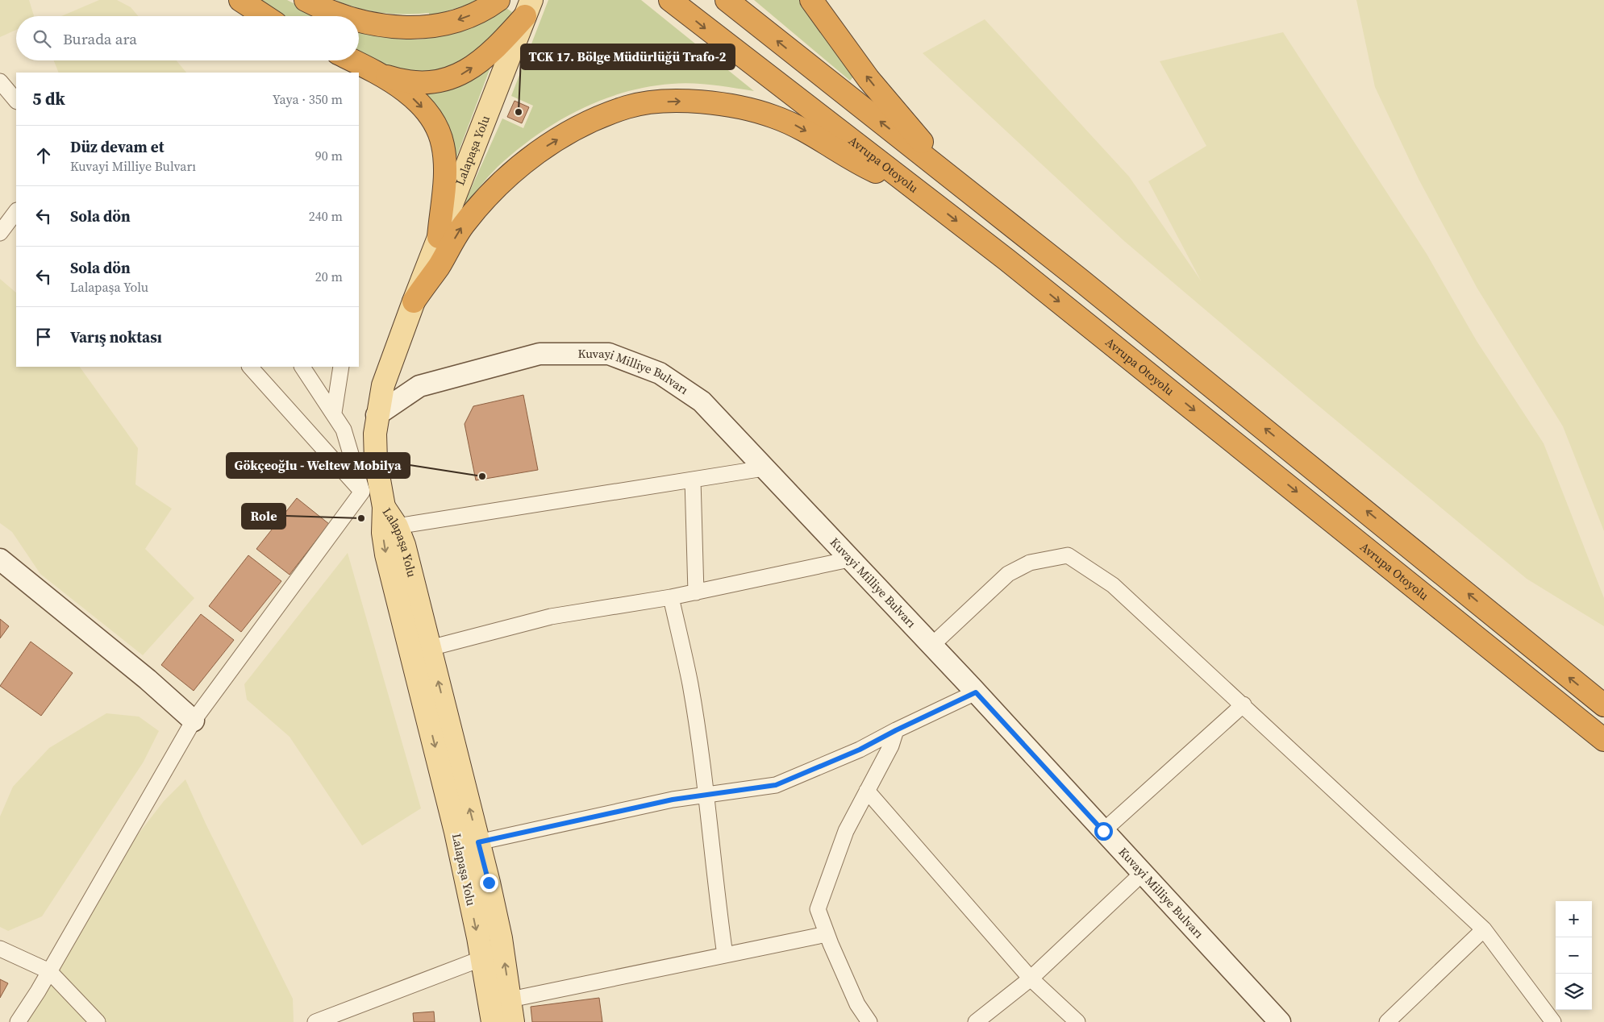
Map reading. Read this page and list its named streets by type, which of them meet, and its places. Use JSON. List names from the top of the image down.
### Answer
{
  "streets": {
    "highway": ["Avrupa Otoyolu"],
    "main road": ["Lalapaşa Yolu"],
    "street": ["Kuvayi Milliye Bulvarı"]
  },
  "crossings": [
    ["Lalapaşa Yolu", "Kuvayi Milliye Bulvarı"]
  ],
  "places": ["TCK 17. Bölge Müdürlüğü Trafo-2", "Gökçeoğlu - Weltew Mobilya", "Role"],
  "page": {
    "search": "Burada ara",
    "heading": ["5 dk", "Yaya · 350 m"],
    "list": [
      ["Düz devam et", "Kuvayi Milliye Bulvarı", "90 m"],
      ["Sola dön", "240 m"],
      ["Sola dön", "Lalapaşa Yolu", "20 m"],
      "Varış noktası"
    ],
    "map_buttons": ["+", "−"]
  }
}
